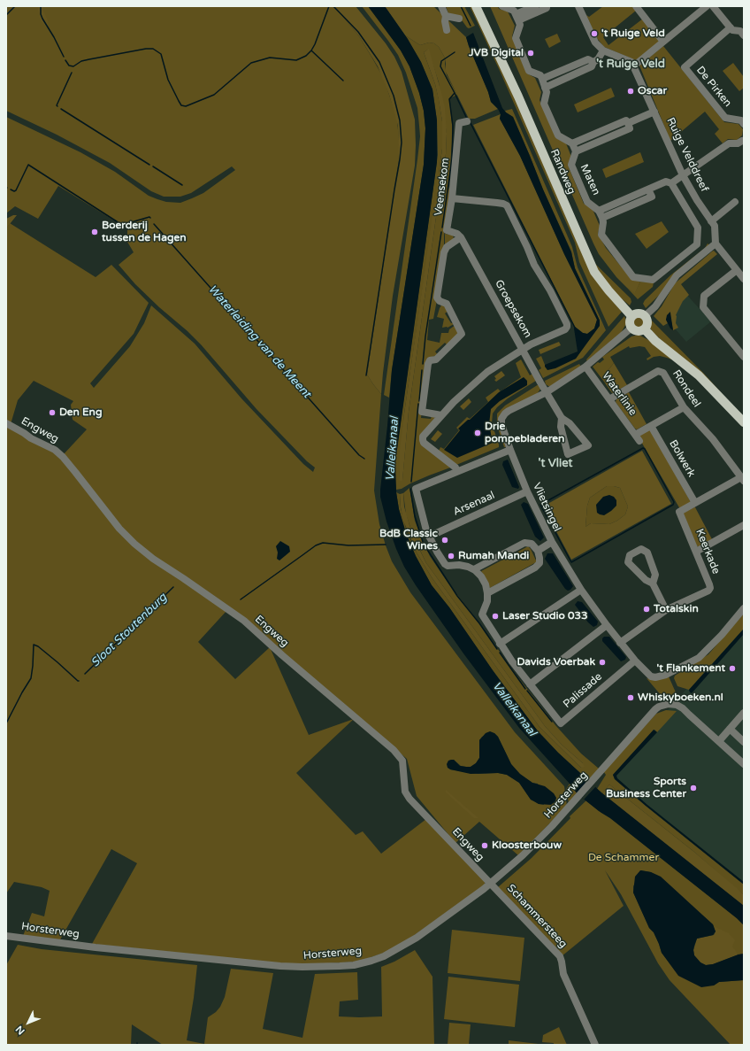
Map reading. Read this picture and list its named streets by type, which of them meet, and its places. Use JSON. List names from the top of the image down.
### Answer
{
  "streets": {
    "main road": ["Randweg"],
    "street": [
      "De Pirken",
      "Ruige Velddreef",
      "Maten",
      "Veensekom",
      "Groepsekom",
      "Rondeel",
      "Waterlinie",
      "Engweg",
      "Bolwerk",
      "Arsenaal",
      "Vlietsingel",
      "Keerkade",
      "Palissade",
      "Horsterweg",
      "Schammersteeg"
    ]
  },
  "crossings": [
    ["Randweg", "Vlietsingel"],
    ["Veensekom", "Groepsekom"],
    ["Groepsekom", "Vlietsingel"],
    ["Rondeel", "Waterlinie"],
    ["Rondeel", "Keerkade"],
    ["Waterlinie", "Bolwerk"],
    ["Waterlinie", "Vlietsingel"],
    ["Engweg", "Horsterweg"],
    ["Engweg", "Schammersteeg"],
    ["Bolwerk", "Keerkade"],
    ["Arsenaal", "Vlietsingel"],
    ["Vlietsingel", "Keerkade"],
    ["Vlietsingel", "Palissade"],
    ["Horsterweg", "Schammersteeg"]
  ],
  "districts": ["'t Ruige Veld", "'t Vliet"],
  "water": ["Waterleiding van de Meent", "Valleikanaal", "Sloot Stoutenburg"],
  "parks": ["De Schammer"],
  "places": [
    "'t Ruige Veld",
    "JVB Digital",
    "Oscar",
    "Boerderij tussen de Hagen",
    "Den Eng",
    "Drie pompebladeren",
    "BdB Classic Wines",
    "Rumah Mandi",
    "Totalskin",
    "Laser Studio 033",
    "Davids Voerbak",
    "'t Flankement",
    "Whiskyboeken.nl",
    "Sports Business Center",
    "Kloosterbouw"
  ],
  "north": "bottom left"
}
